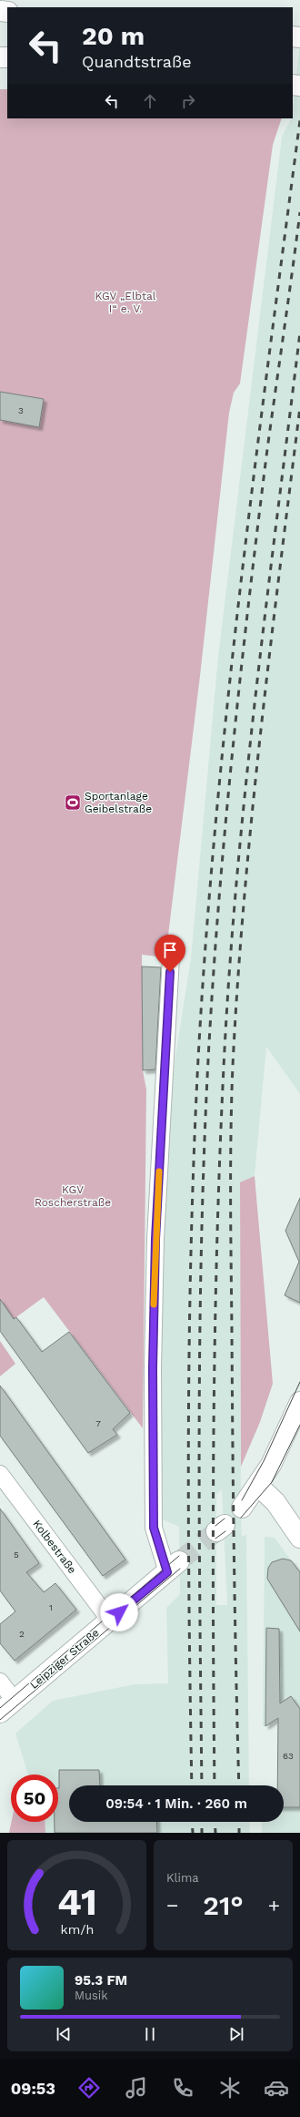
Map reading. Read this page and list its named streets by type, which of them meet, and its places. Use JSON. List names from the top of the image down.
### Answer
{
  "streets": {
    "main road": ["Leipziger Straße"],
    "street": ["Kolbestraße"]
  },
  "crossings": [
    ["Kolbestraße", "Leipziger Straße"]
  ],
  "parks": ["KGV „Elbtal I“ e. V.", "KGV Roscherstraße"],
  "places": {
    "sports": ["Sportanlage Geibelstraße"]
  },
  "house_numbers": [
    "3",
    "7",
    "5",
    "1",
    "2",
    "63"
  ],
  "page": {
    "turn": ["20 m", "Quandtstraße"],
    "limit": "50",
    "trip": "09:54 · 1 Min. · 260 m",
    "tile": "Klima",
    "heat": ["−", "21°", "+"],
    "song": ["95.3 FM", "Musik"],
    "tabs": "09:53",
    "gauge": ["41", "km/h"]
  }
}
